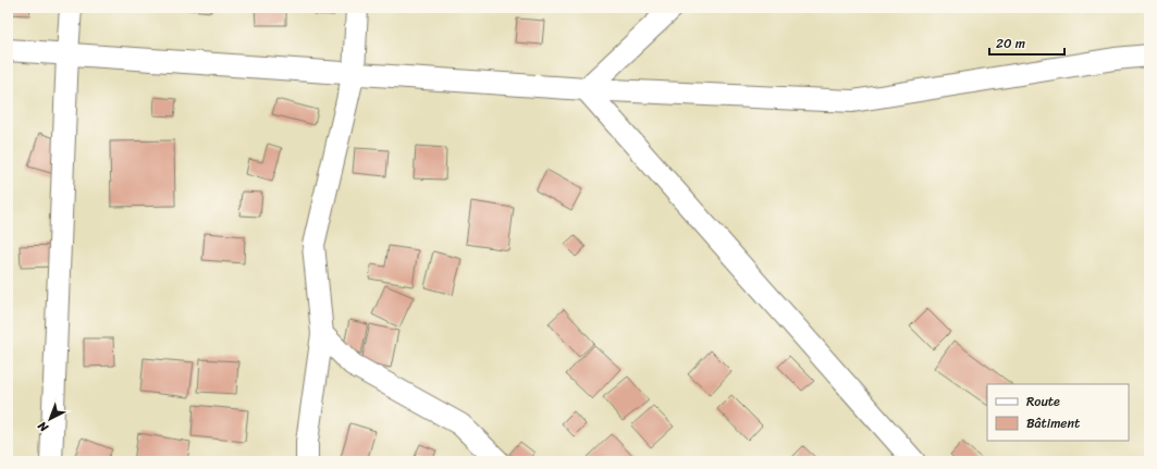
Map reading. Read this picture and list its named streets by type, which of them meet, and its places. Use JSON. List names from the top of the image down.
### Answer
{
  "legend": ["Route", "Bâtiment"],
  "scale_bar": "20 m",
  "north": "bottom left"
}
